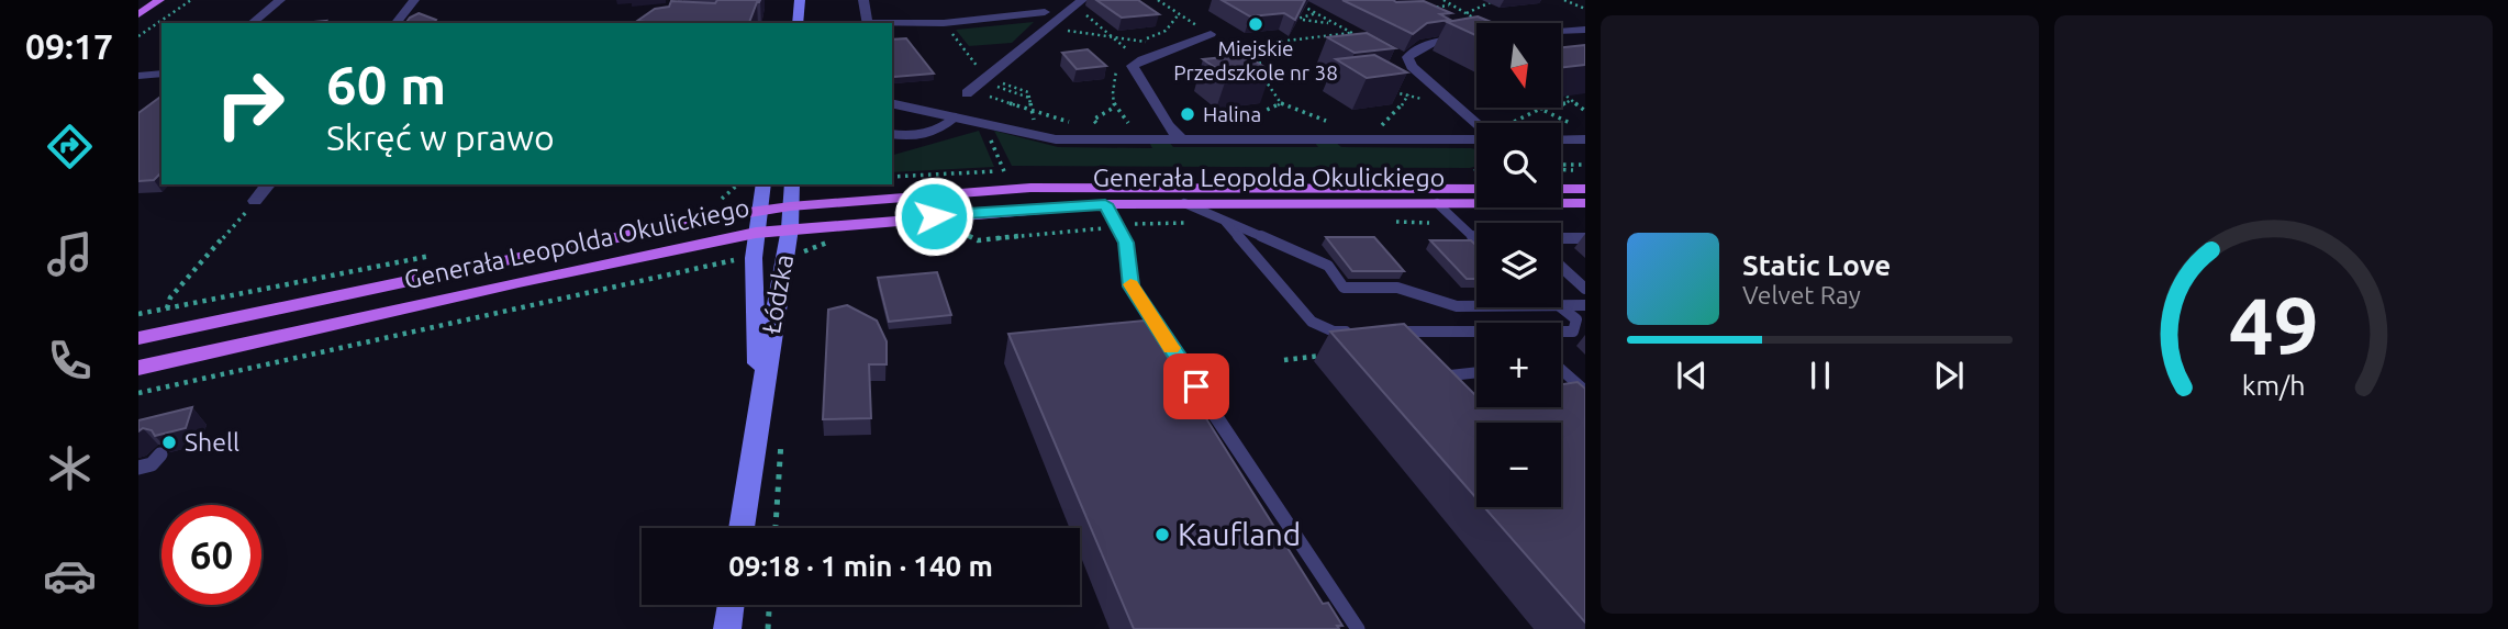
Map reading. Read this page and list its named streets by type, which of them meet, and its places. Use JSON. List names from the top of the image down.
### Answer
{
  "streets": {
    "main road": ["Generała Leopolda Okulickiego"],
    "street": ["Łódzka"]
  },
  "crossings": [
    ["Generała Leopolda Okulickiego", "Łódzka"]
  ],
  "places": [
    "Miejskie Przedszkole nr 38",
    "Halina",
    "Shell",
    "Kaufland"
  ],
  "north": "bottom",
  "page": {
    "tabs": "09:17",
    "map_buttons": ["+", "−"],
    "turn": ["60 m", "Skręć w prawo"],
    "song": ["Static Love", "Velvet Ray"],
    "limit": "60",
    "trip": "09:18 · 1 min · 140 m",
    "gauge": ["49", "km/h"]
  }
}
